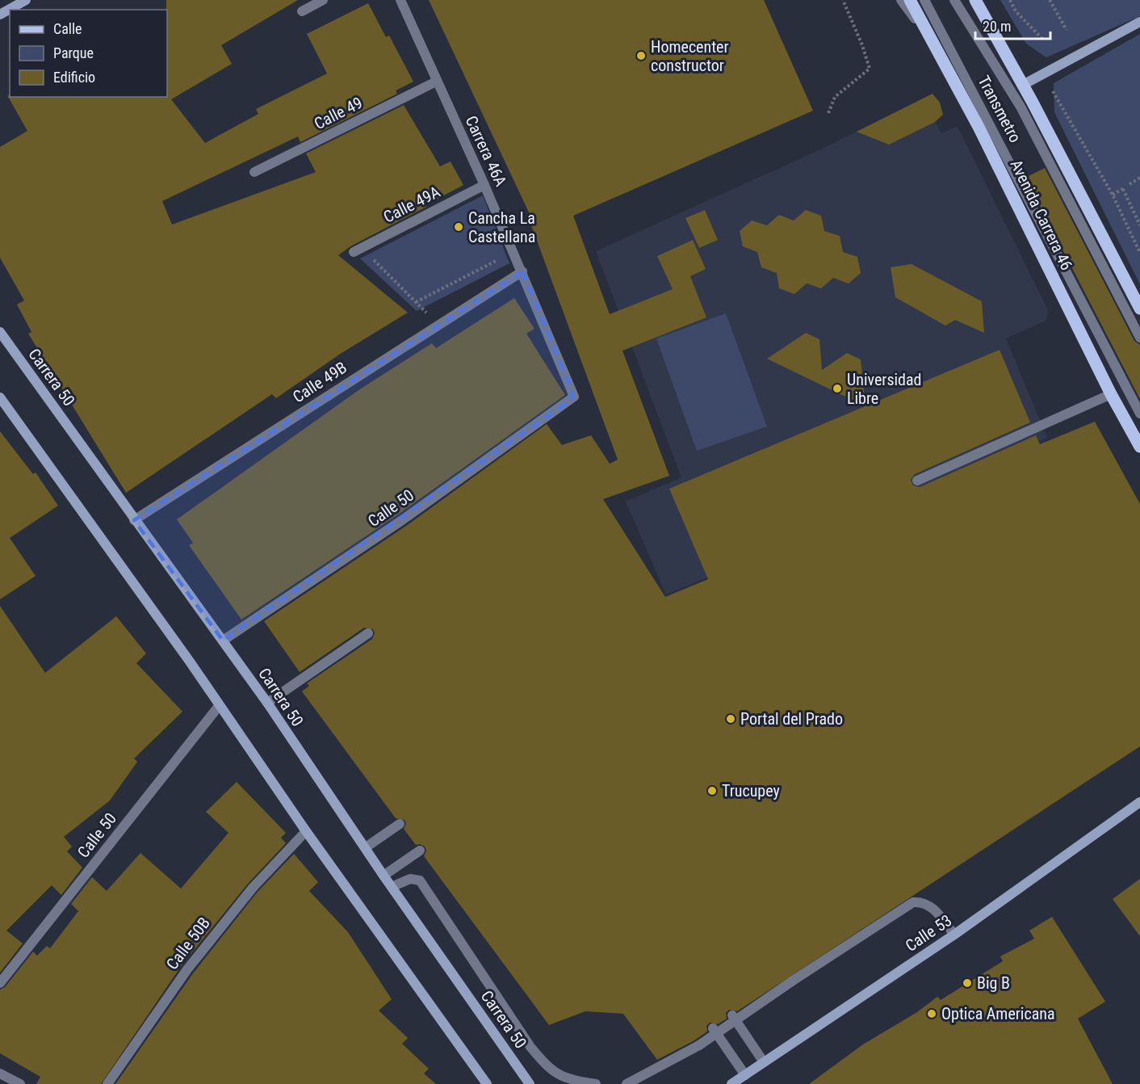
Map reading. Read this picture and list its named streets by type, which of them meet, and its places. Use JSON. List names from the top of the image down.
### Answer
{
  "streets": {
    "main road": ["Avenida Carrera 46"],
    "street": [
      "Transmetro",
      "Calle 49",
      "Carrera 46A",
      "Calle 49A",
      "Carrera 50",
      "Calle 49B",
      "Calle 50",
      "Calle 53",
      "Calle 50B"
    ]
  },
  "crossings": [
    ["Calle 49", "Carrera 46A"],
    ["Carrera 46A", "Calle 49A"],
    ["Carrera 46A", "Calle 49B"],
    ["Carrera 46A", "Calle 50"],
    ["Carrera 50", "Calle 49B"],
    ["Carrera 50", "Calle 50"]
  ],
  "places": [
    "Homecenter constructor",
    "Cancha La Castellana",
    "Universidad Libre",
    "Portal del Prado",
    "Trucupey",
    "Big B",
    "Optica Americana"
  ],
  "legend": ["Calle", "Parque", "Edificio"],
  "scale_bar": "20 m"
}
